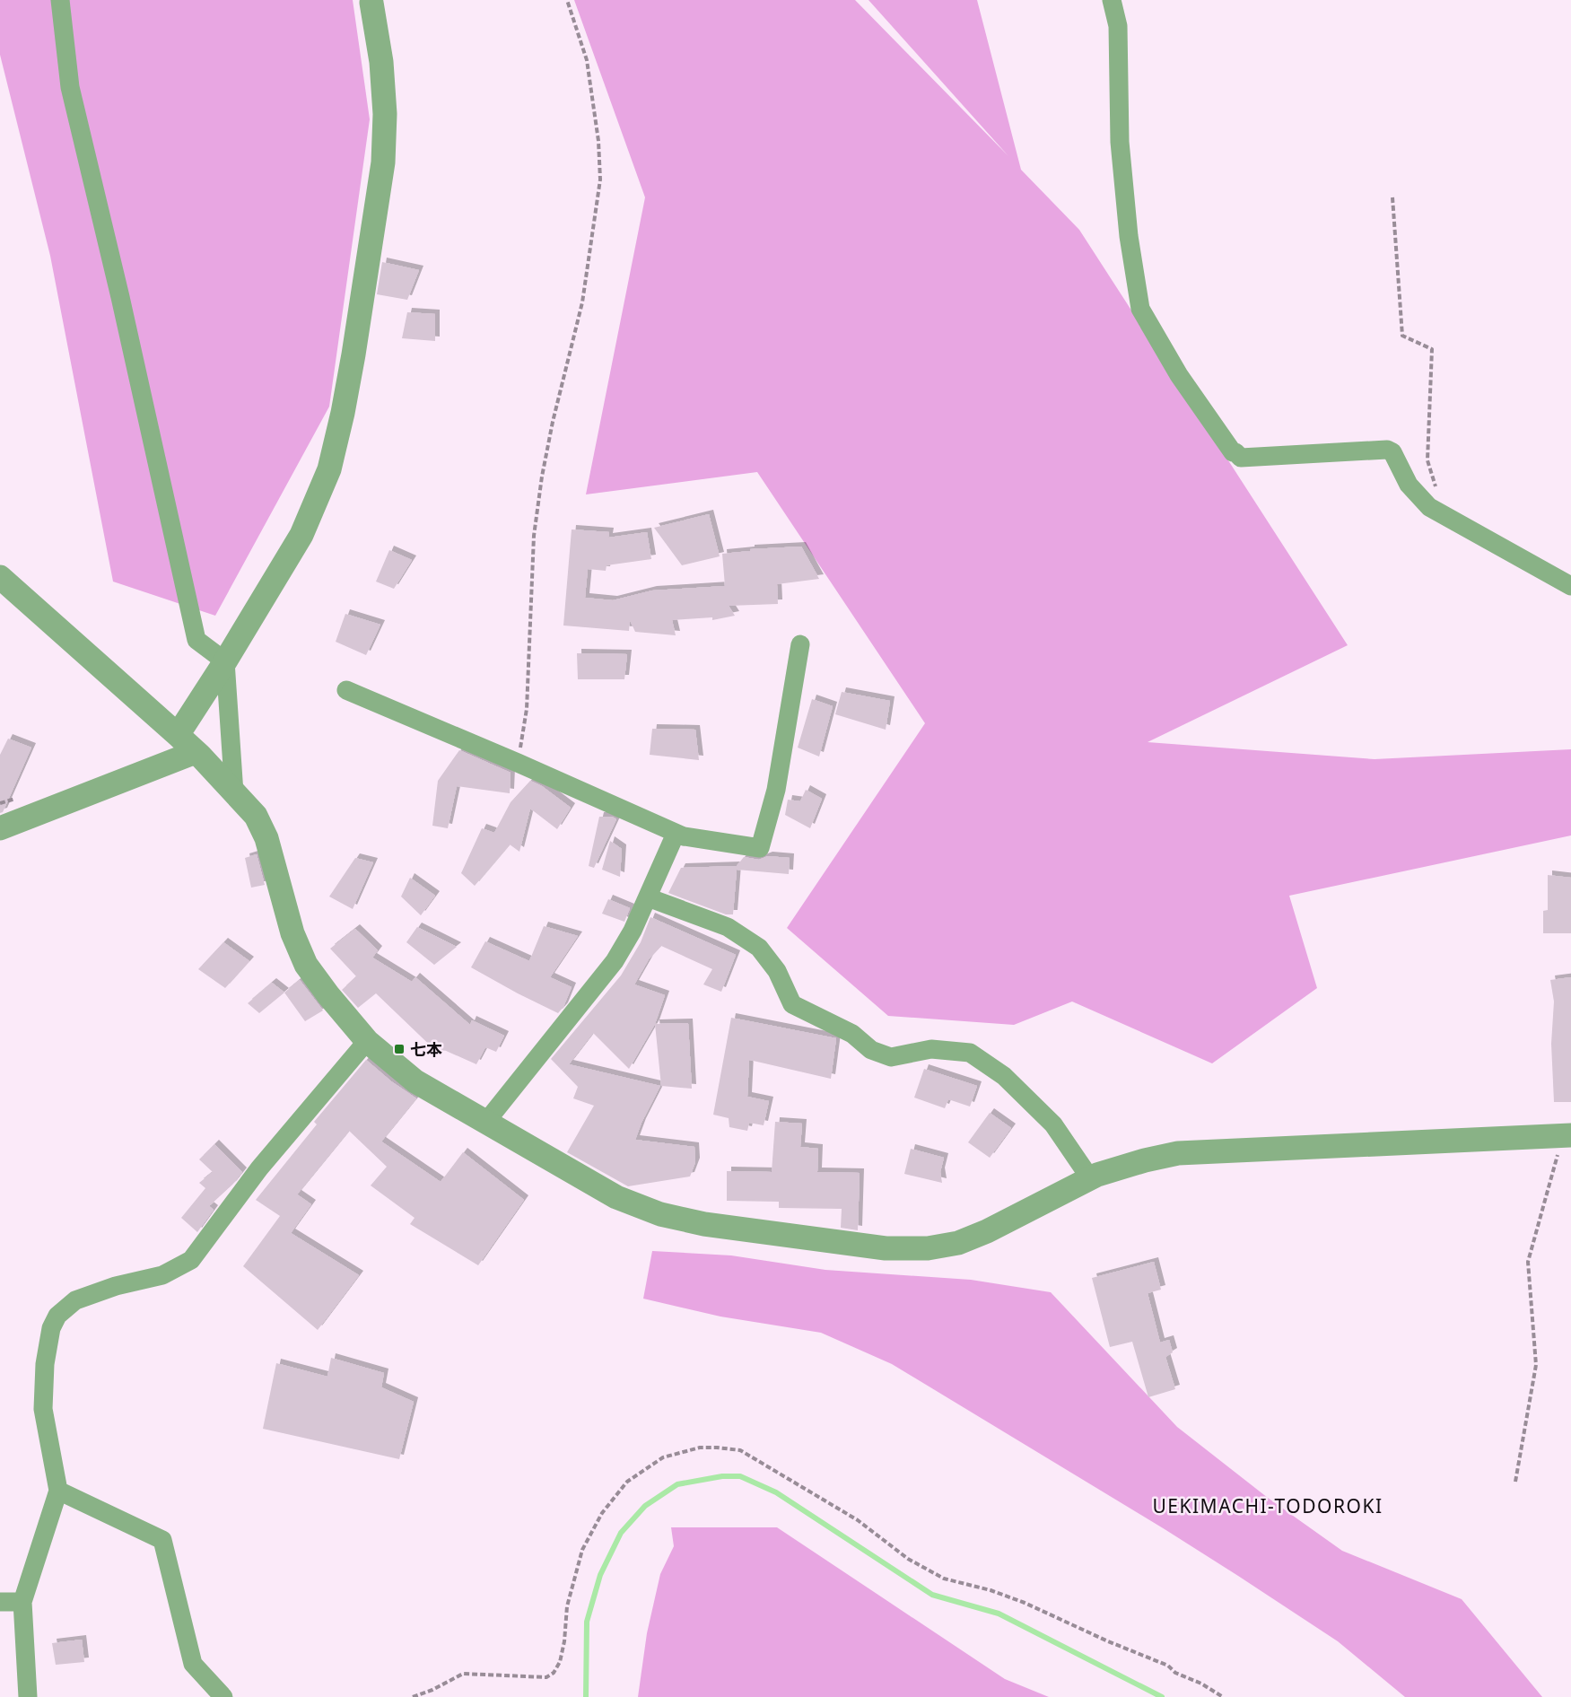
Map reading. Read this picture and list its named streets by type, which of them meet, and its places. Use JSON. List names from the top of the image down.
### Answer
{
  "districts": ["UEKIMACHI-TODOROKI"],
  "places": {
    "transit": ["七本"]
  }
}
